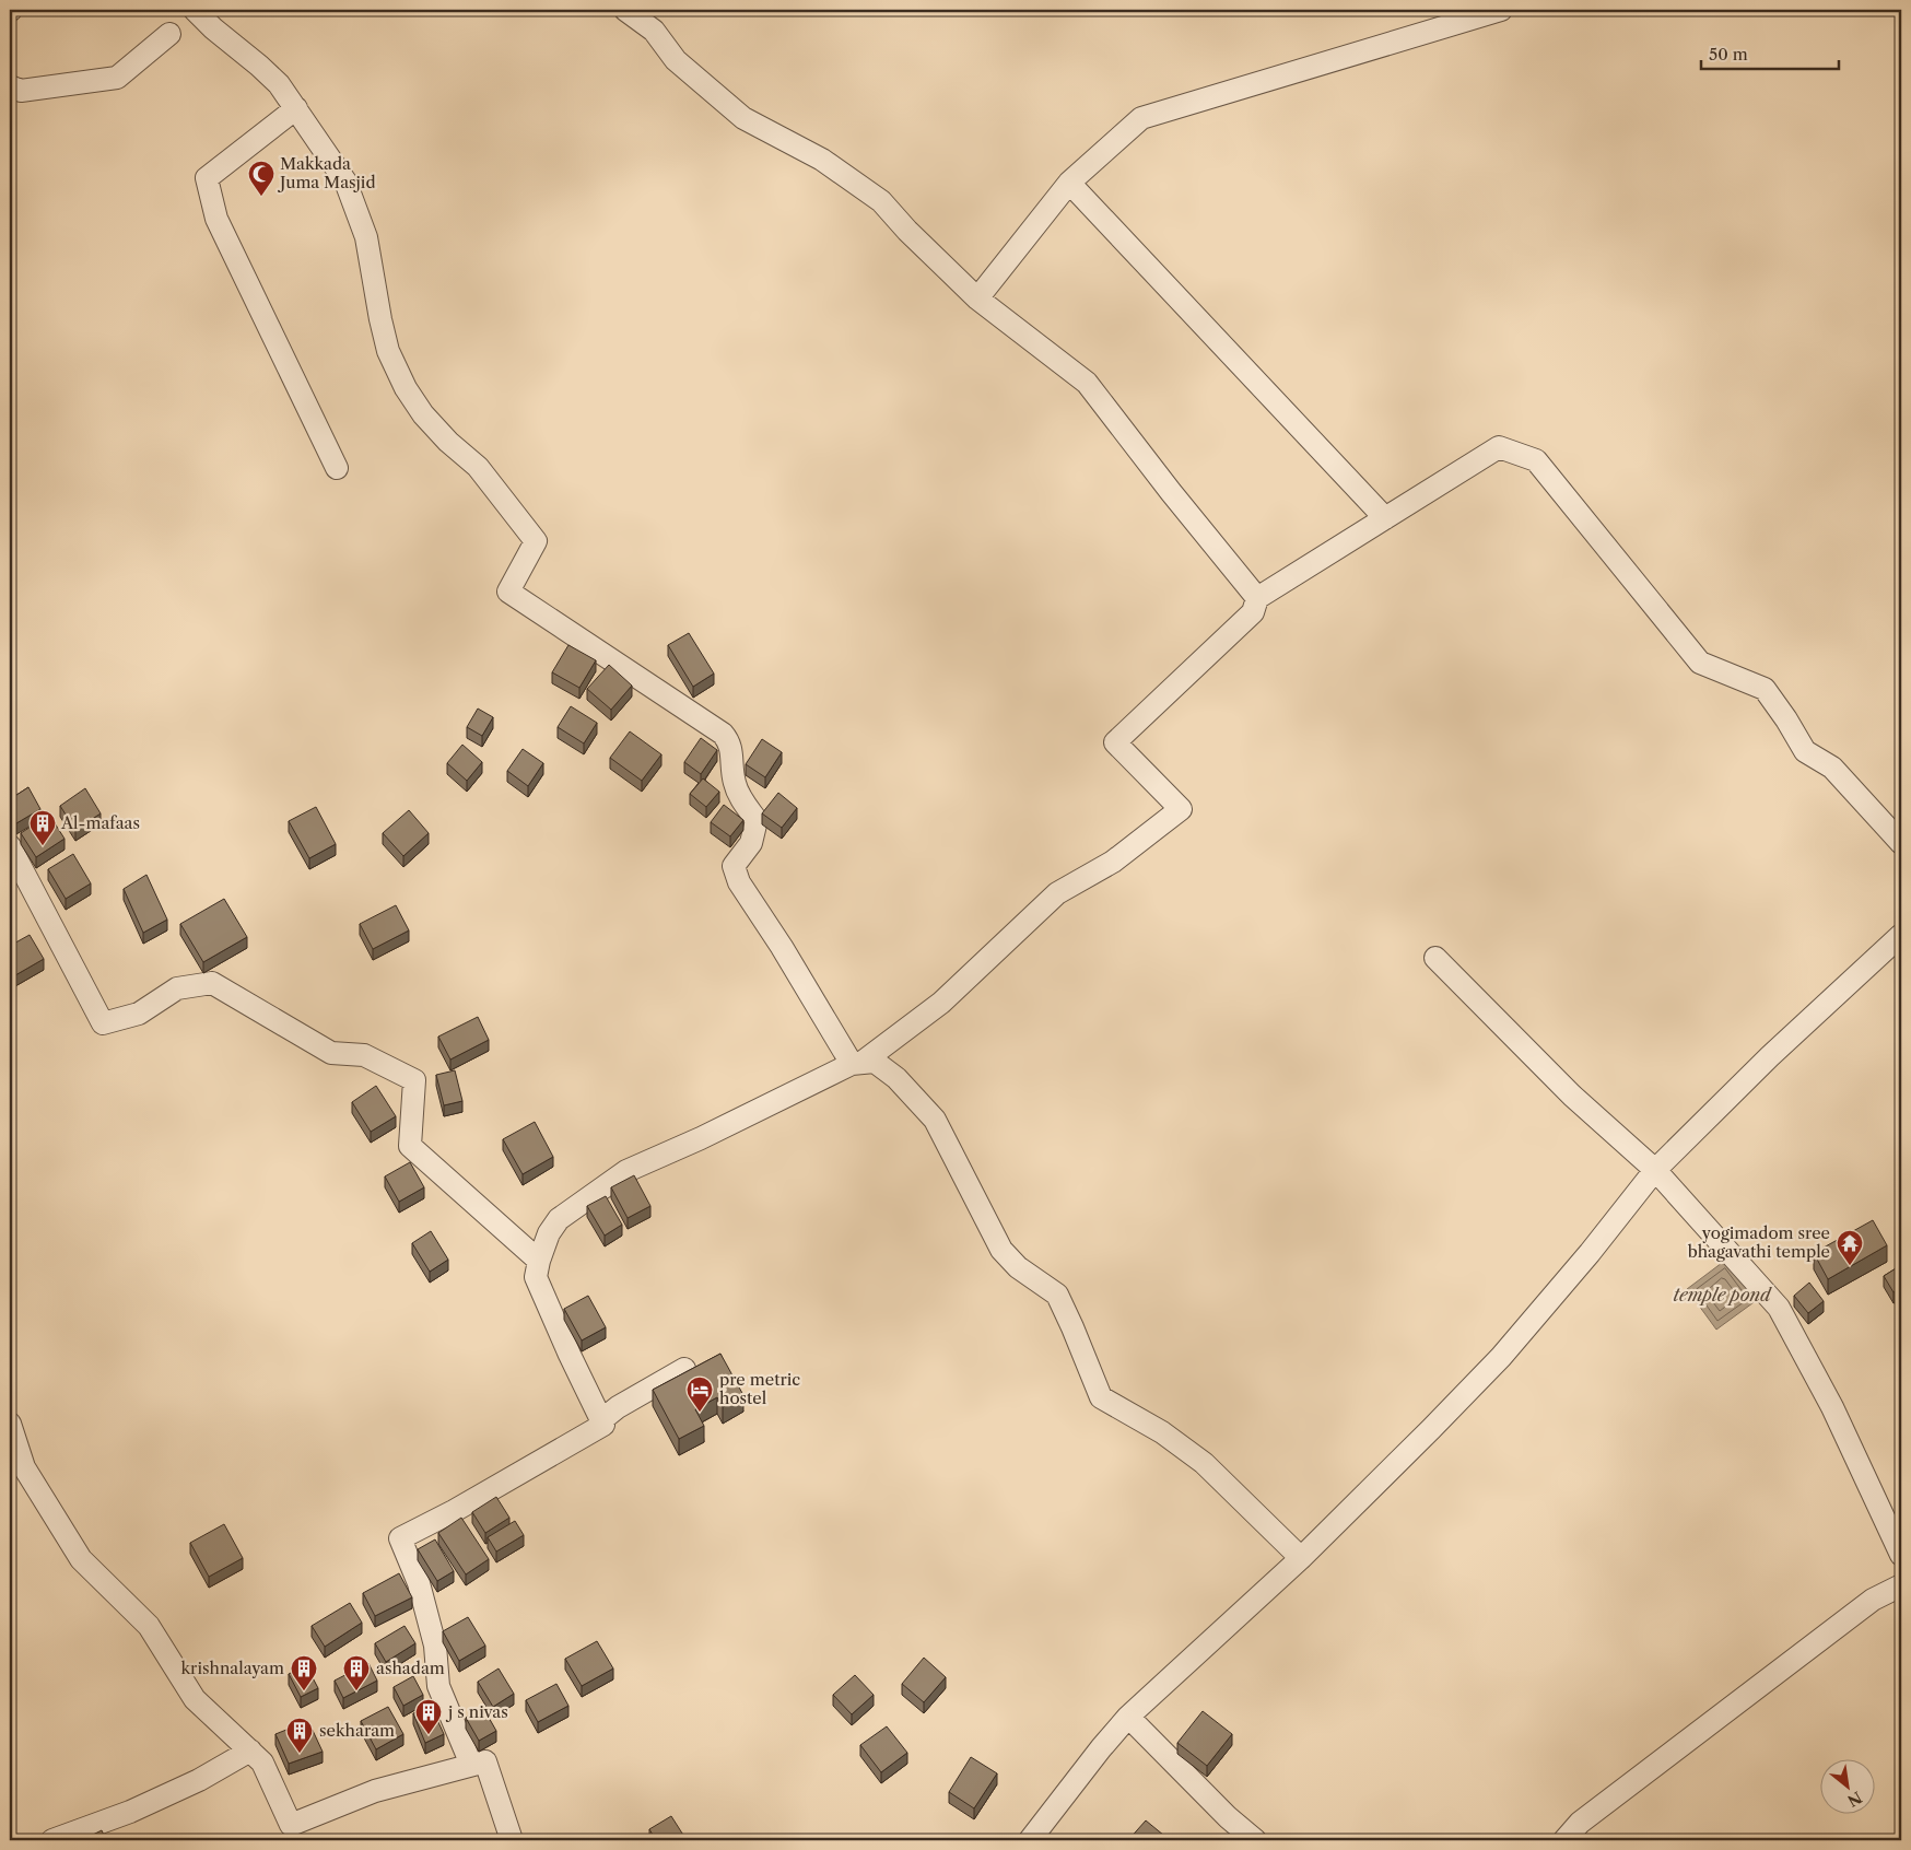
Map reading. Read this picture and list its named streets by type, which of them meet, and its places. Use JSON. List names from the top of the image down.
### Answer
{
  "water": ["temple pond"],
  "places": {
    "mosque": ["Makkada Juma Masjid"],
    "building": [
      "Al-mafaas",
      "krishnalayam",
      "ashadam",
      "j s nivas",
      "sekharam"
    ],
    "temple": ["yogimadom sree bhagavathi temple"],
    "hotel": ["pre metric hostel"]
  },
  "scale_bar": "50 m",
  "north": "bottom right"
}
